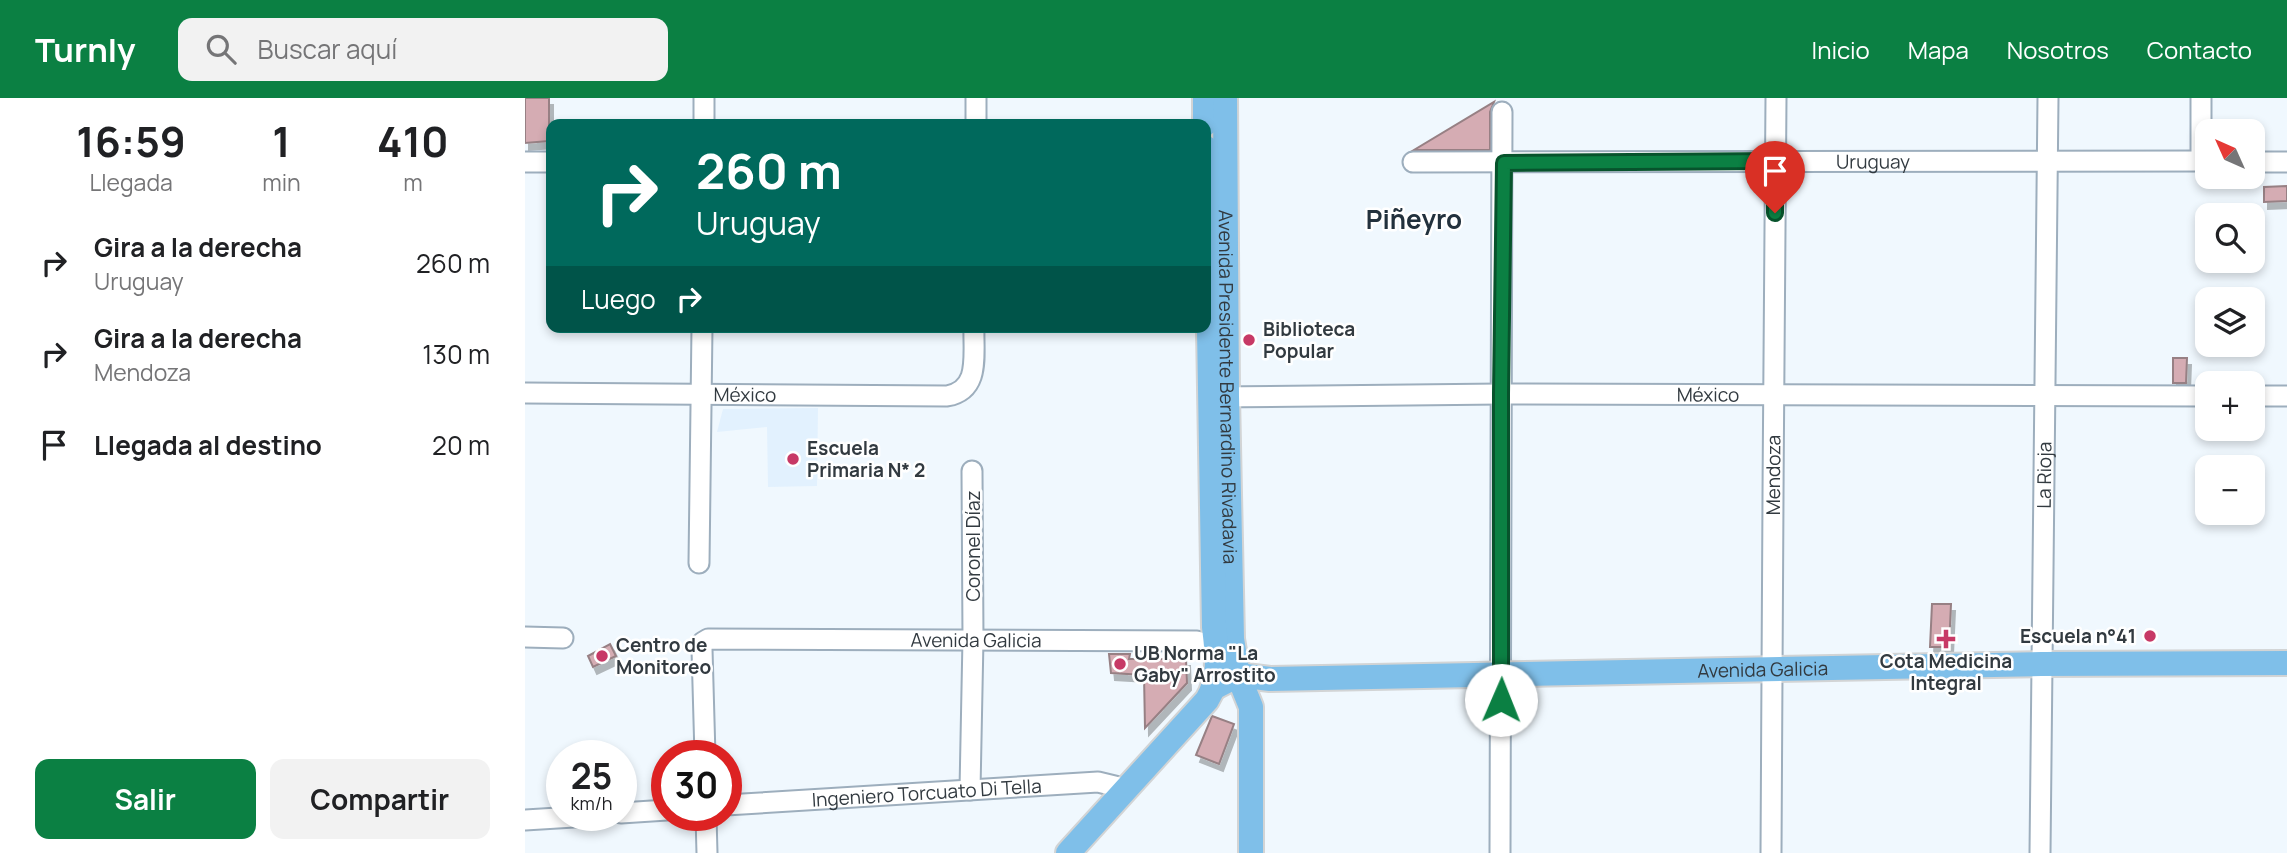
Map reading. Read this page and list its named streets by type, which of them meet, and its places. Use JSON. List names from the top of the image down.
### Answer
{
  "streets": {
    "main road": ["Avenida Presidente Bernardino Rivadavia", "Avenida Galicia"],
    "street": [
      "Uruguay",
      "México",
      "Mendoza",
      "La Rioja",
      "Coronel Díaz",
      "Ingeniero Torcuato Di Tella"
    ]
  },
  "crossings": [
    ["Uruguay", "Mendoza"],
    ["Uruguay", "La Rioja"],
    ["Avenida Presidente Bernardino Rivadavia", "México"],
    ["Avenida Presidente Bernardino Rivadavia", "Avenida Galicia"],
    ["México", "Mendoza"],
    ["México", "La Rioja"],
    ["Mendoza", "Avenida Galicia"],
    ["La Rioja", "Avenida Galicia"],
    ["Coronel Díaz", "Avenida Galicia"],
    ["Coronel Díaz", "Ingeniero Torcuato Di Tella"]
  ],
  "districts": ["Piñeyro"],
  "places": {
    "other": [
      "Biblioteca Popular",
      "Escuela Primaria N* 2",
      "Escuela n°41",
      "Centro de Monitoreo",
      "UB Norma \"La Gaby\" Arrostito"
    ],
    "health": ["Cota Medicina Integral"]
  },
  "north": "top left",
  "page": {
    "header": "Turnly",
    "search": "Buscar aquí",
    "nav": [
      "Inicio",
      "Mapa",
      "Nosotros",
      "Contacto"
    ],
    "eta": [
      "16:59",
      "Llegada",
      "1",
      "min",
      "410",
      "m"
    ],
    "map_buttons": ["+", "−"],
    "turn": ["260 m", "Uruguay"],
    "list": [
      {
        "name": "Gira a la derecha",
        "note": "Uruguay",
        "value": "260 m"
      },
      {
        "name": "Gira a la derecha",
        "note": "Mendoza",
        "value": "130 m"
      },
      {
        "name": "Llegada al destino",
        "value": "20 m"
      }
    ],
    "then": "Luego",
    "speed": "25 km/h",
    "limit": "30",
    "buttons": ["Salir", "Compartir"]
  }
}
